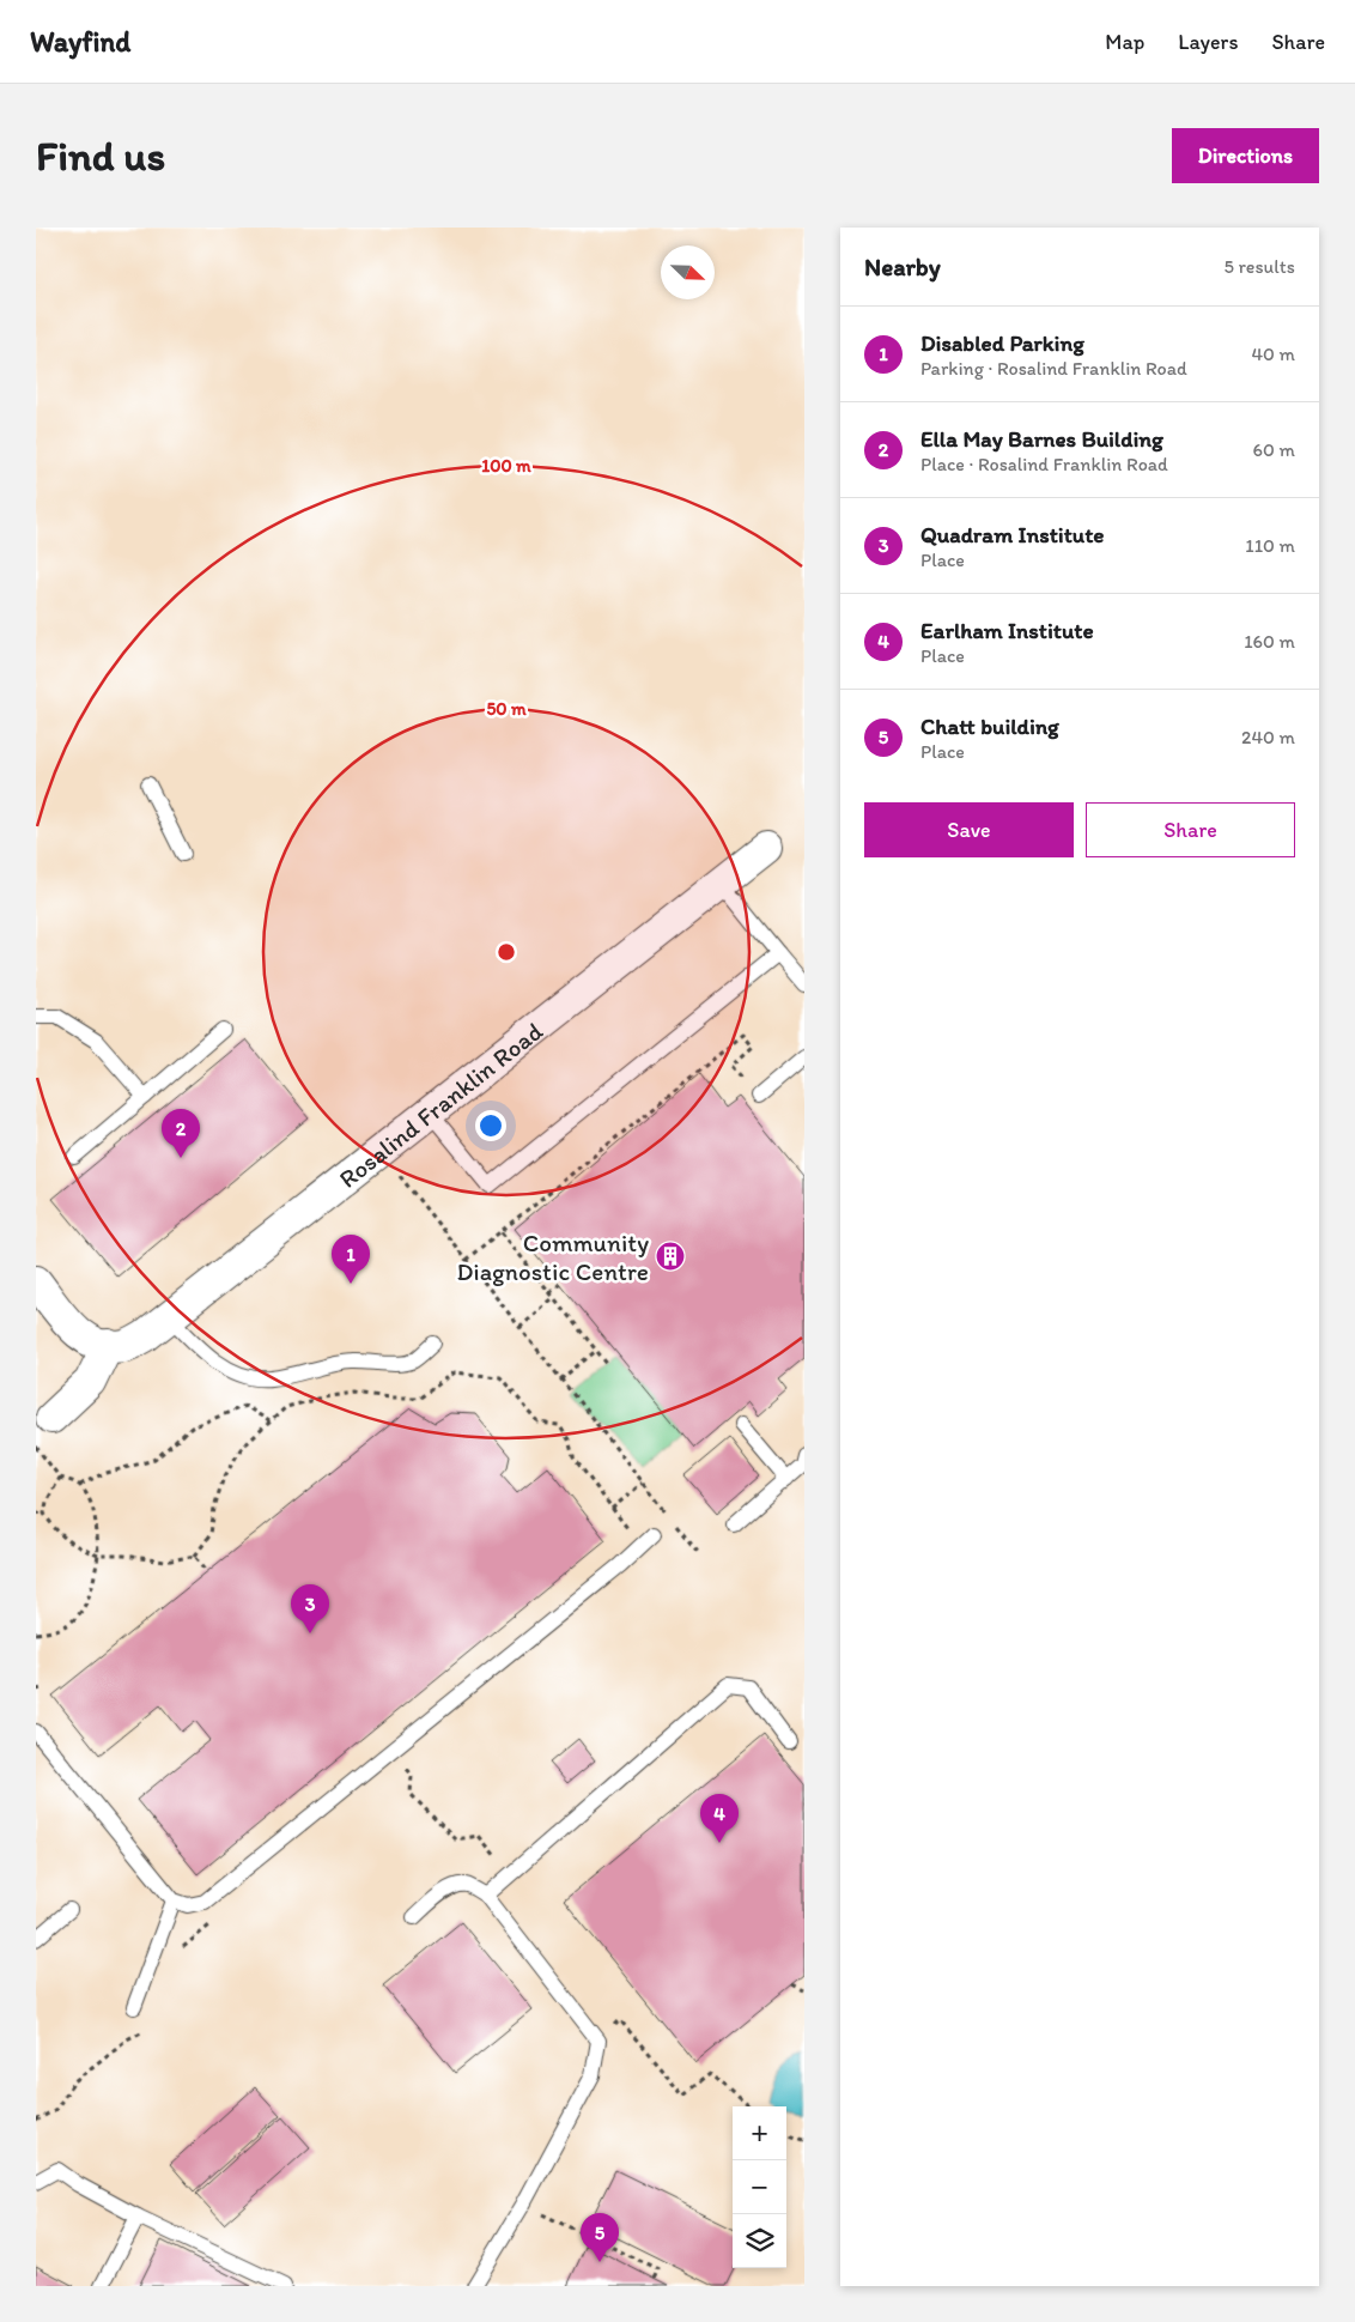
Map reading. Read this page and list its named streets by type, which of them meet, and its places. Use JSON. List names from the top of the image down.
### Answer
{
  "streets": {
    "street": ["Rosalind Franklin Road"]
  },
  "places": {
    "building": ["Community Diagnostic Centre"]
  },
  "north": "bottom right",
  "page": {
    "header": "Wayfind",
    "nav": ["Map", "Layers", "Share"],
    "buttons": [
      "Directions",
      ["Save", "Share"]
    ],
    "title": "Find us",
    "heading": ["Nearby", "5 results"],
    "list": [
      {
        "mark": "1",
        "name": "Disabled Parking",
        "note": "Parking · Rosalind Franklin Road",
        "value": "40 m"
      },
      {
        "mark": "2",
        "name": "Ella May Barnes Building",
        "note": "Place · Rosalind Franklin Road",
        "value": "60 m"
      },
      {
        "mark": "3",
        "name": "Quadram Institute",
        "note": "Place",
        "value": "110 m"
      },
      {
        "mark": "4",
        "name": "Earlham Institute",
        "note": "Place",
        "value": "160 m"
      },
      {
        "mark": "5",
        "name": "Chatt building",
        "note": "Place",
        "value": "240 m"
      }
    ],
    "pins": [
      "2",
      "1",
      "3",
      "4",
      "5"
    ],
    "map_buttons": ["+", "−"]
  },
  "rings": ["100 m", "50 m"]
}
